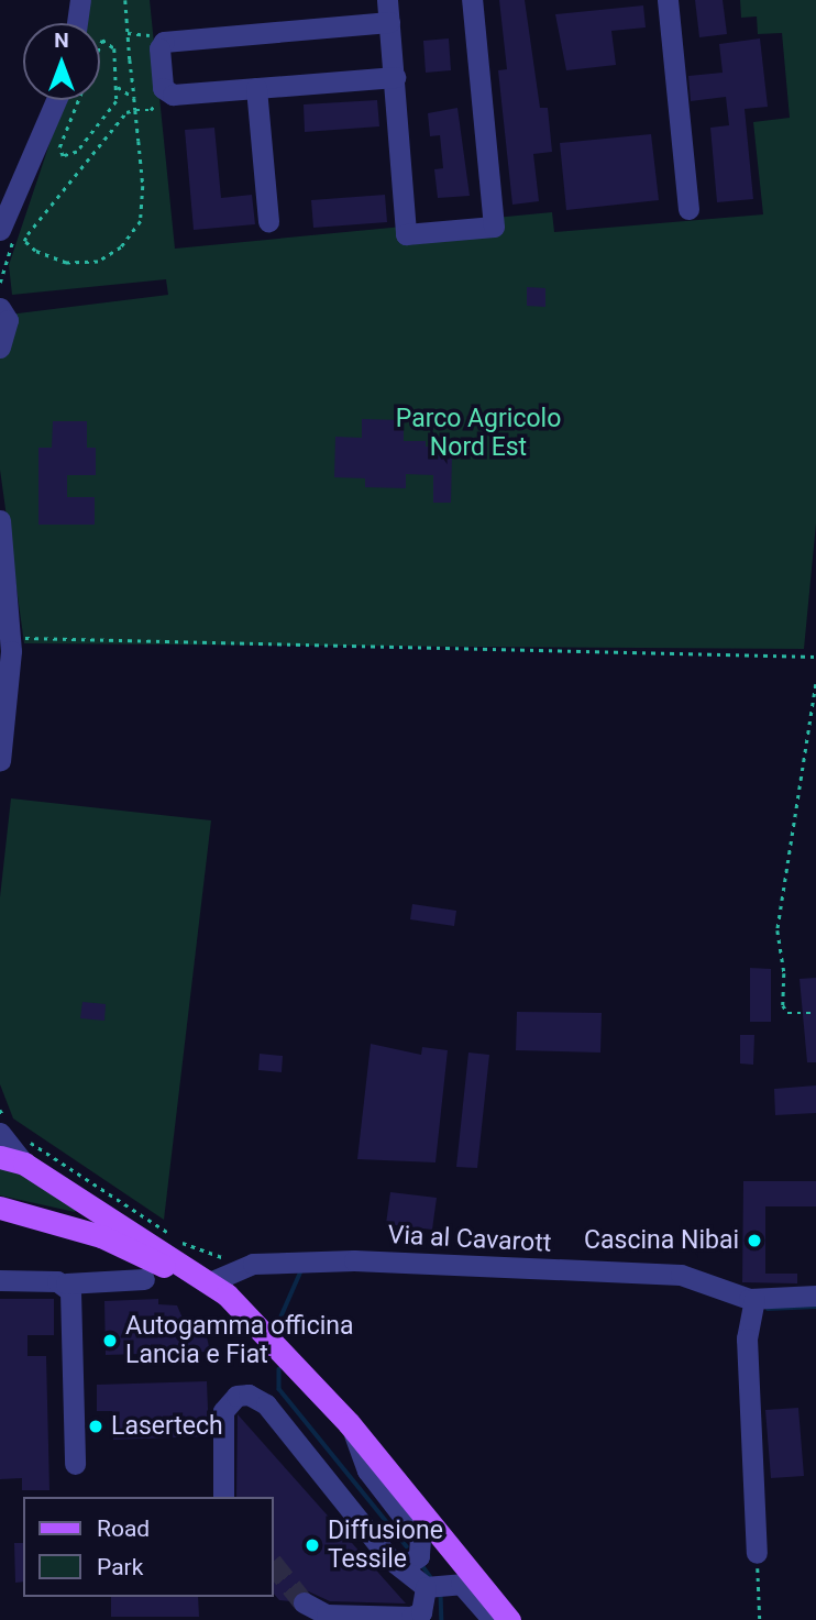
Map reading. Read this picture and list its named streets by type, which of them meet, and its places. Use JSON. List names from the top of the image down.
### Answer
{
  "streets": {
    "street": ["Via al Cavarott"]
  },
  "parks": ["Parco Agricolo Nord Est"],
  "places": [
    "Cascina Nibai",
    "Autogamma officina Lancia e Fiat",
    "Lasertech",
    "Diffusione Tessile"
  ],
  "legend": ["Road", "Park"],
  "north": "top"
}
